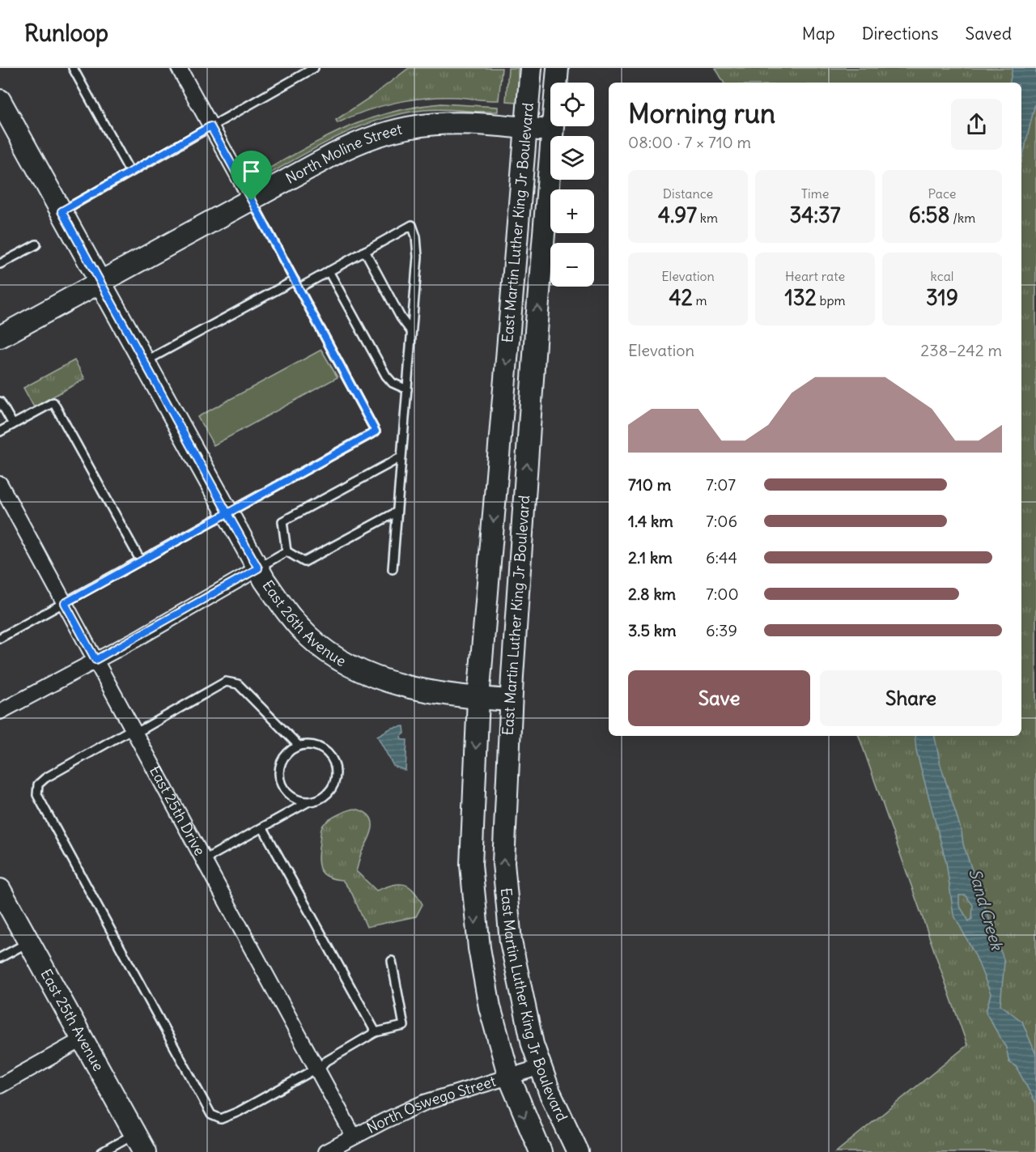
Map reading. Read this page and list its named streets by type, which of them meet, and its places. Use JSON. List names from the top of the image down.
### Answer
{
  "streets": {
    "main road": [
      "North Moline Street",
      "East Martin Luther King Jr Boulevard",
      "East 26th Avenue",
      "East 25th Avenue"
    ],
    "street": ["East 25th Drive", "North Oswego Street"]
  },
  "crossings": [
    ["North Moline Street", "East Martin Luther King Jr Boulevard"],
    ["North Moline Street", "East 26th Avenue"],
    ["East Martin Luther King Jr Boulevard", "East 26th Avenue"],
    ["East Martin Luther King Jr Boulevard", "North Oswego Street"],
    ["East 25th Drive", "North Oswego Street"]
  ],
  "water": ["Sand Creek"],
  "page": {
    "header": "Runloop",
    "nav": ["Map", "Directions", "Saved"],
    "map_buttons": ["+", "−"],
    "heading": ["Morning run", "08:00 · 7 × 710 m"],
    "stats": [
      ["Distance", "4.97 km"],
      ["Time", "34:37"],
      ["Pace", "6:58 /km"],
      ["Elevation", "42 m"],
      ["Heart rate", "132 bpm"],
      ["kcal", "319"]
    ],
    "chart": ["Elevation", "238–242 m"],
    "list": [
      {
        "name": "710 m",
        "note": "7:07"
      },
      {
        "name": "1.4 km",
        "note": "7:06"
      },
      {
        "name": "2.1 km",
        "note": "6:44"
      },
      {
        "name": "2.8 km",
        "note": "7:00"
      },
      {
        "name": "3.5 km",
        "note": "6:39"
      }
    ],
    "buttons": ["Save", "Share"]
  }
}
